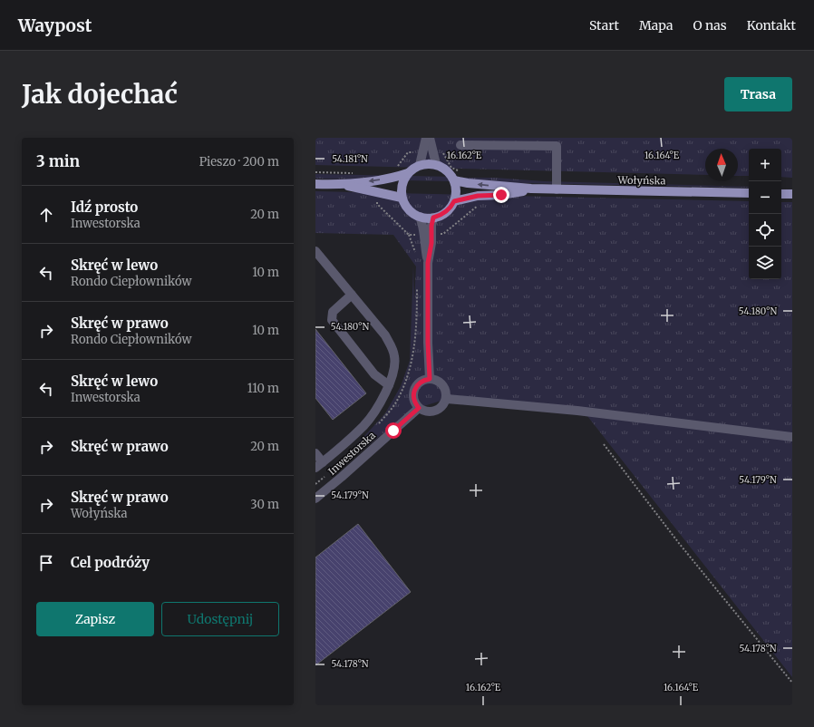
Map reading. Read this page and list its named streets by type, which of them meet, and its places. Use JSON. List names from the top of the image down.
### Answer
{
  "streets": {
    "main road": ["Wołyńska"],
    "street": ["Inwestorska"]
  },
  "north": "top",
  "page": {
    "header": "Waypost",
    "nav": [
      "Start",
      "Mapa",
      "O nas",
      "Kontakt"
    ],
    "buttons": [
      "Trasa",
      ["Zapisz", "Udostępnij"]
    ],
    "title": "Jak dojechać",
    "heading": ["3 min", "Pieszo · 200 m"],
    "map_buttons": ["+", "−"],
    "list": [
      ["Idź prosto", "Inwestorska", "20 m"],
      ["Skręć w lewo", "Rondo Ciepłowników", "10 m"],
      ["Skręć w prawo", "Rondo Ciepłowników", "10 m"],
      ["Skręć w lewo", "Inwestorska", "110 m"],
      ["Skręć w prawo", "20 m"],
      ["Skręć w prawo", "Wołyńska", "30 m"],
      "Cel podróży"
    ]
  },
  "coordinates": [
    "16.162°E",
    "16.164°E",
    "54.181°N",
    "54.180°N",
    "54.179°N",
    "54.178°N"
  ]
}
